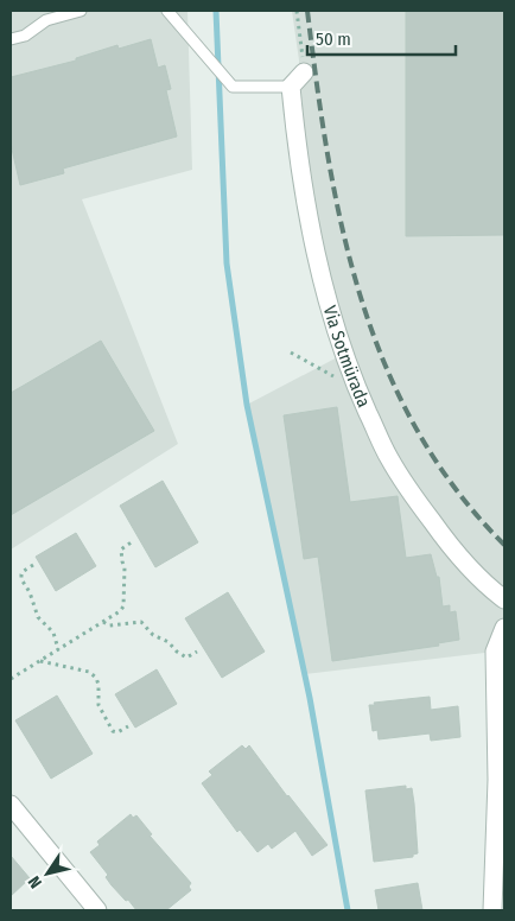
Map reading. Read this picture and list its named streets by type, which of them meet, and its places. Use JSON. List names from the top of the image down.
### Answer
{
  "streets": {
    "street": ["Via Sotmürada"]
  },
  "scale_bar": "50 m",
  "north": "bottom left"
}
